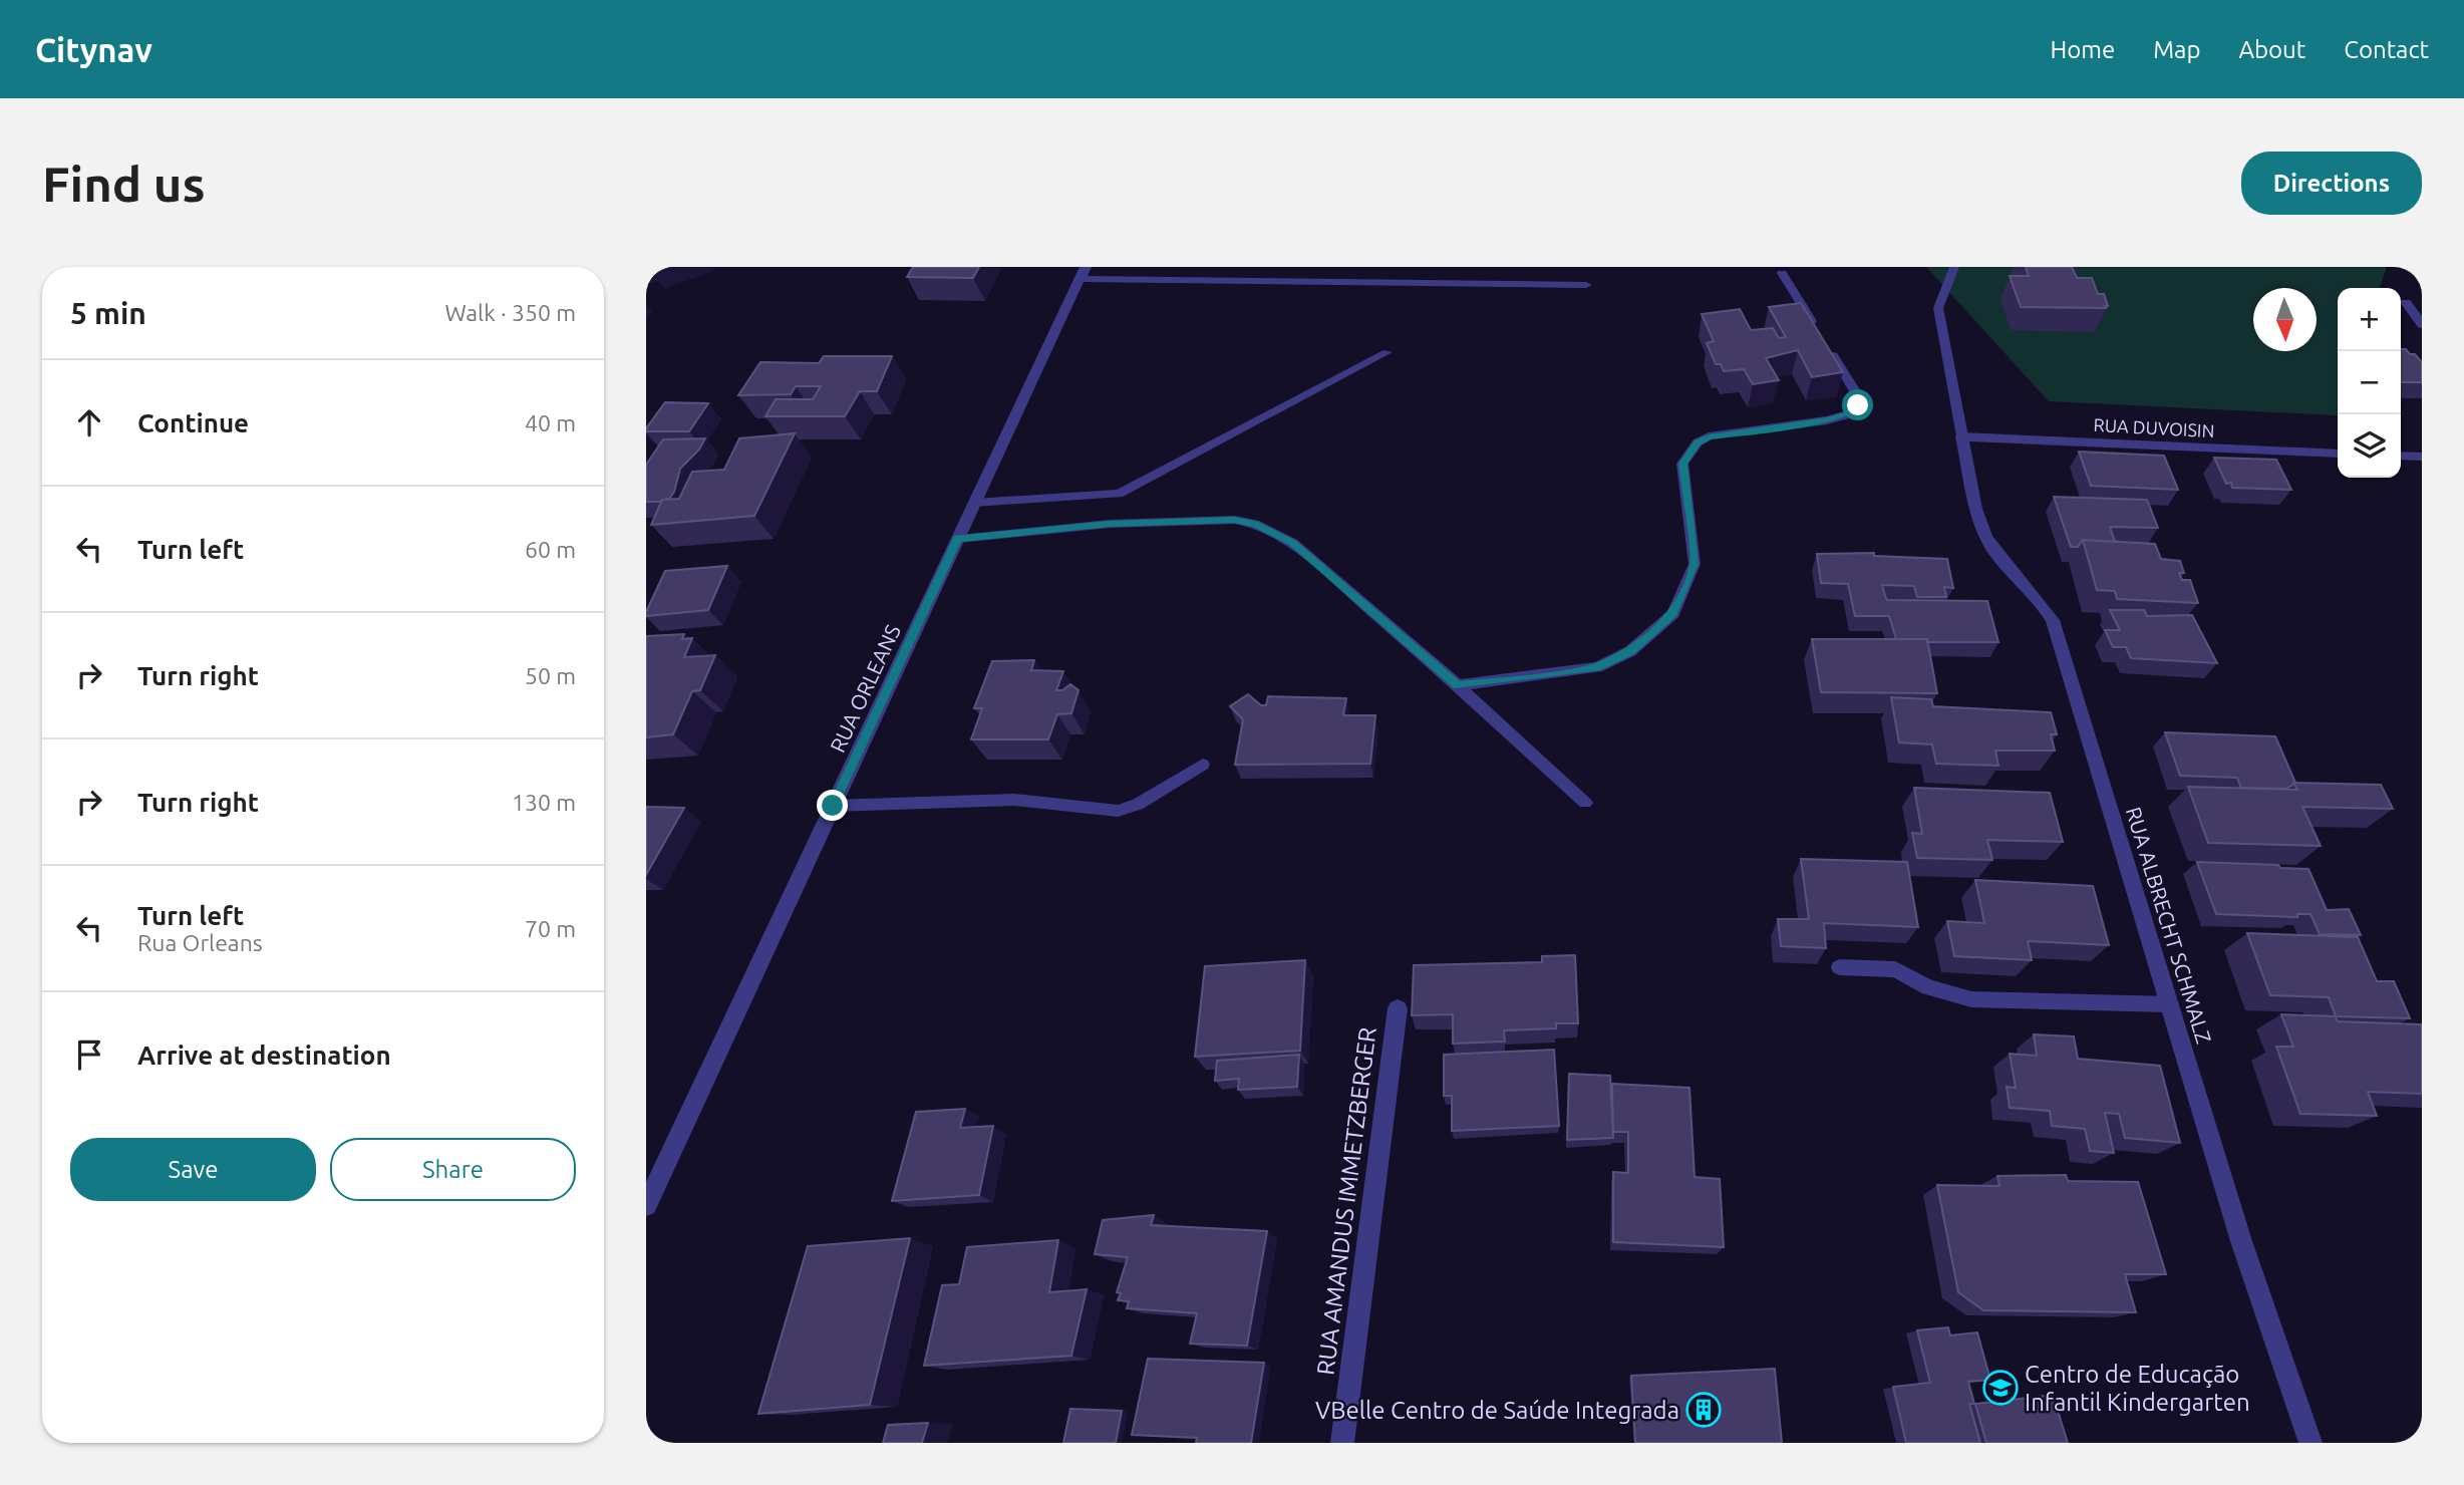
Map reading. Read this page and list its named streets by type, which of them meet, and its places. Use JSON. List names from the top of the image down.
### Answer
{
  "streets": {
    "street": [
      "RUA DUVOISIN",
      "RUA ORLEANS",
      "RUA ALBRECHT SCHMALZ",
      "RUA AMANDUS IMMETZBERGER"
    ]
  },
  "crossings": [
    ["RUA DUVOISIN", "RUA ALBRECHT SCHMALZ"]
  ],
  "places": {
    "school or university": ["Centro de Educação Infantil Kindergarten"],
    "building": ["VBelle Centro de Saúde Integrada"]
  },
  "north": "bottom",
  "page": {
    "header": "Citynav",
    "nav": [
      "Home",
      "Map",
      "About",
      "Contact"
    ],
    "buttons": [
      "Directions",
      ["Save", "Share"]
    ],
    "title": "Find us",
    "heading": ["5 min", "Walk · 350 m"],
    "map_buttons": ["+", "−"],
    "list": [
      ["Continue", "40 m"],
      ["Turn left", "60 m"],
      ["Turn right", "50 m"],
      ["Turn right", "130 m"],
      ["Turn left", "Rua Orleans", "70 m"],
      "Arrive at destination"
    ]
  }
}
